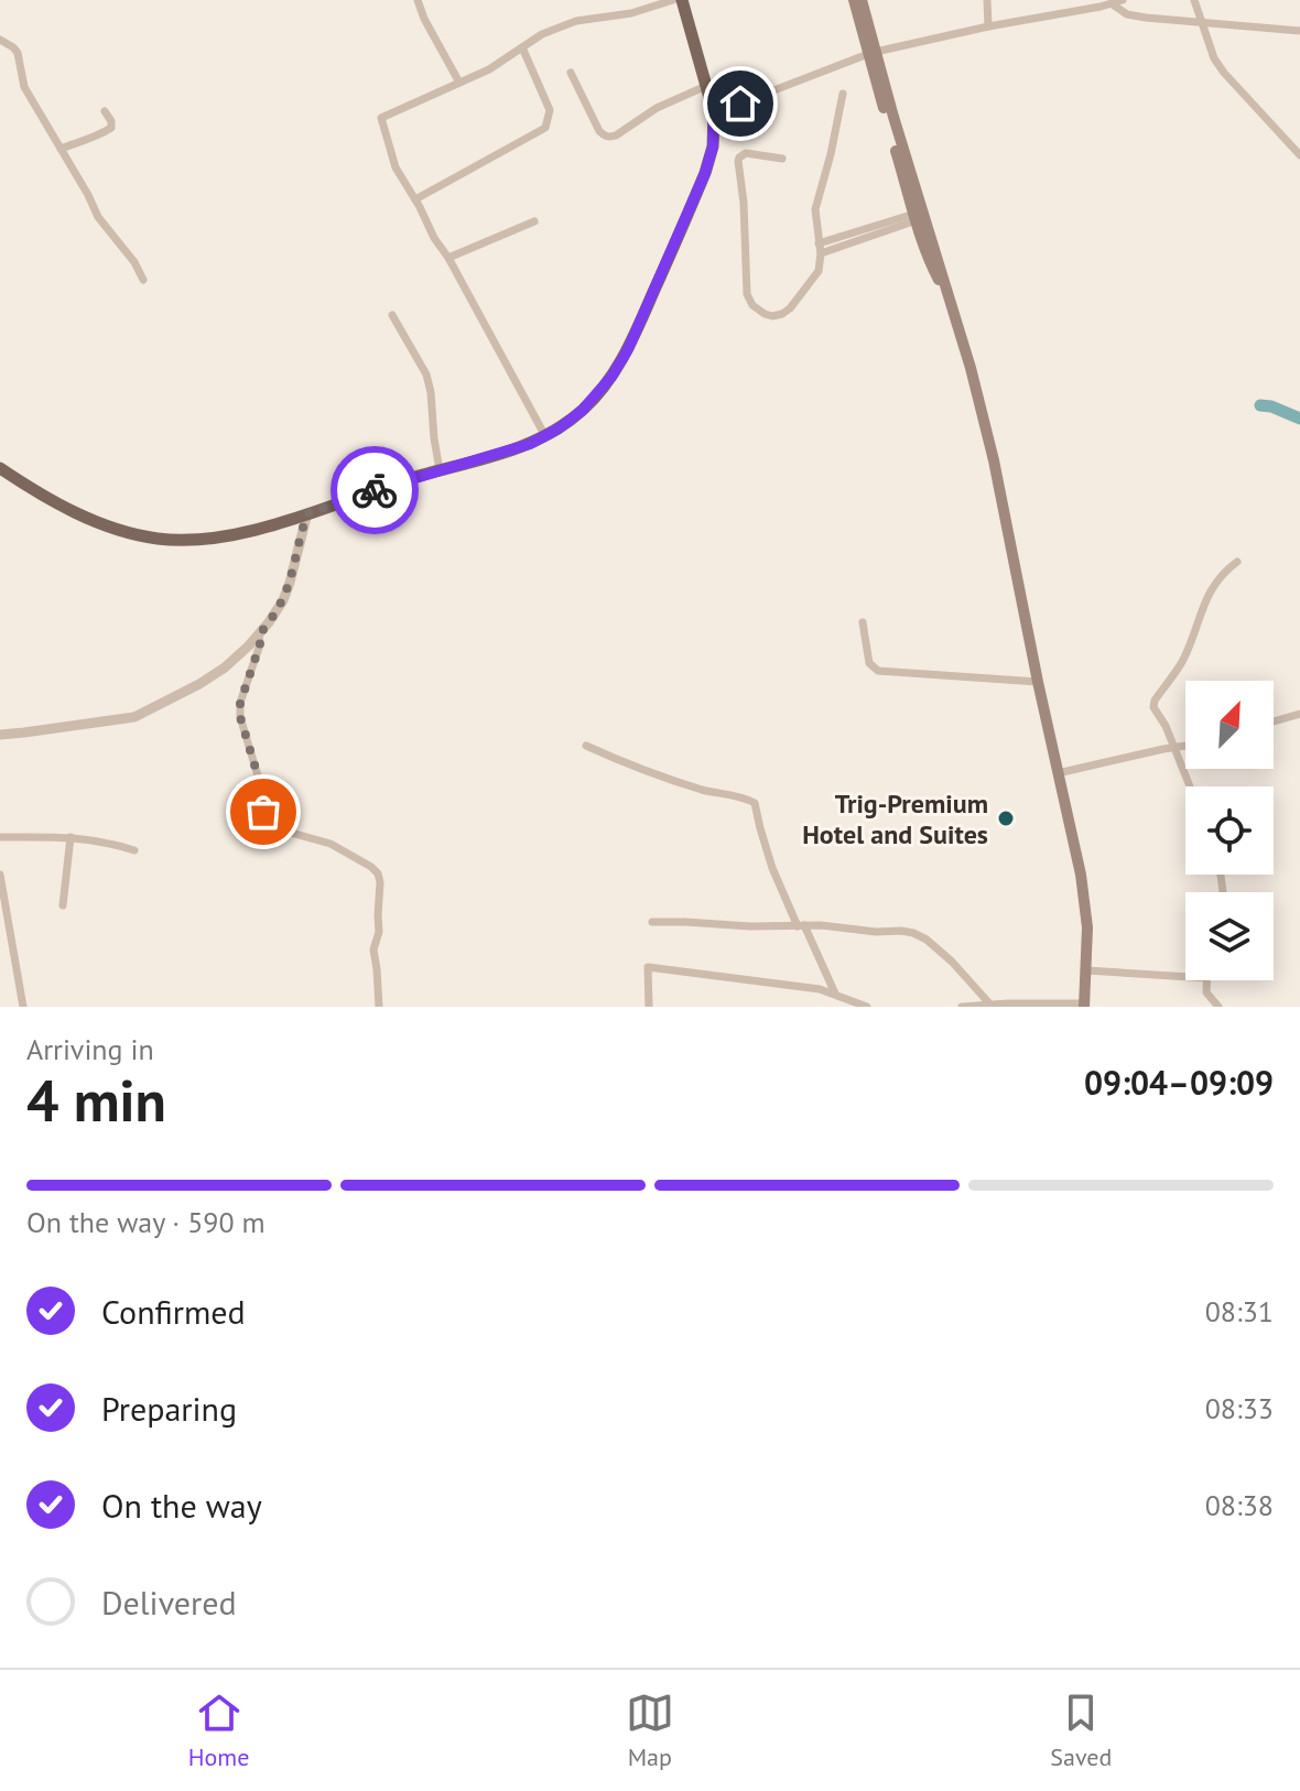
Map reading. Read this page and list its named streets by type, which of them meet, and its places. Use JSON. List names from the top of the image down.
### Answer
{
  "places": ["Trig-Premium Hotel and Suites"],
  "north": "top right",
  "page": {
    "heading": ["4 min", "Arriving in", "09:04–09:09"],
    "bar": "On the way · 590 m",
    "list": [
      ["Confirmed", "08:31"],
      ["Preparing", "08:33"],
      ["On the way", "08:38"],
      "Delivered"
    ],
    "tabs": ["Home", "Map", "Saved"]
  }
}
